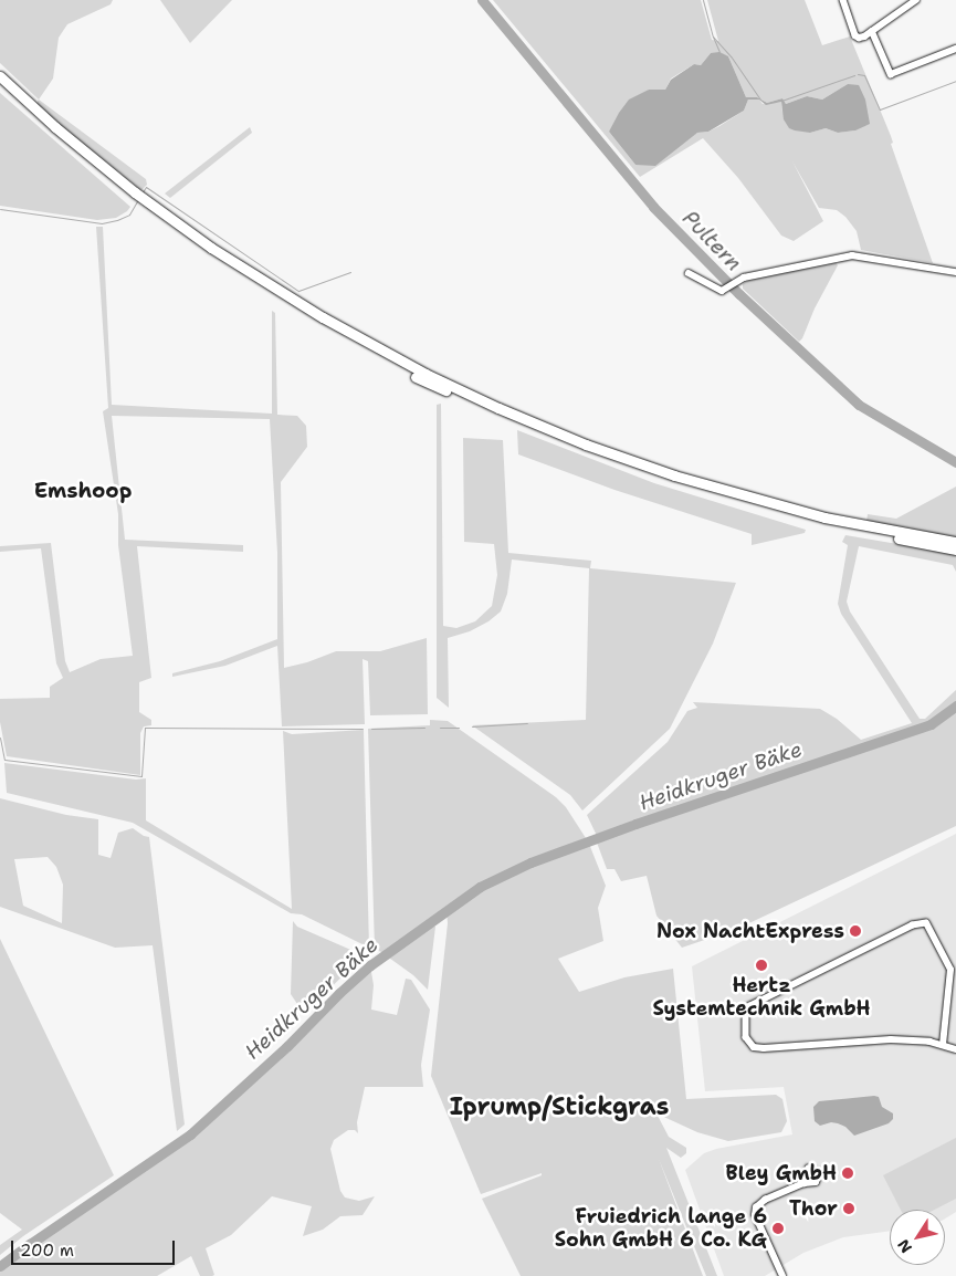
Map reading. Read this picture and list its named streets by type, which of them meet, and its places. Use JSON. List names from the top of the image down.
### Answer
{
  "districts": ["Emshoop", "Iprump/Stickgras"],
  "water": ["Pultern", "Heidkruger Bäke"],
  "places": [
    "Nox NachtExpress",
    "Hertz Systemtechnik GmbH",
    "Bley GmbH",
    "Thor",
    "Fruiedrich lange 6 Sohn GmbH 6 Co. KG"
  ],
  "scale_bar": "200 m",
  "north": "bottom left"
}
